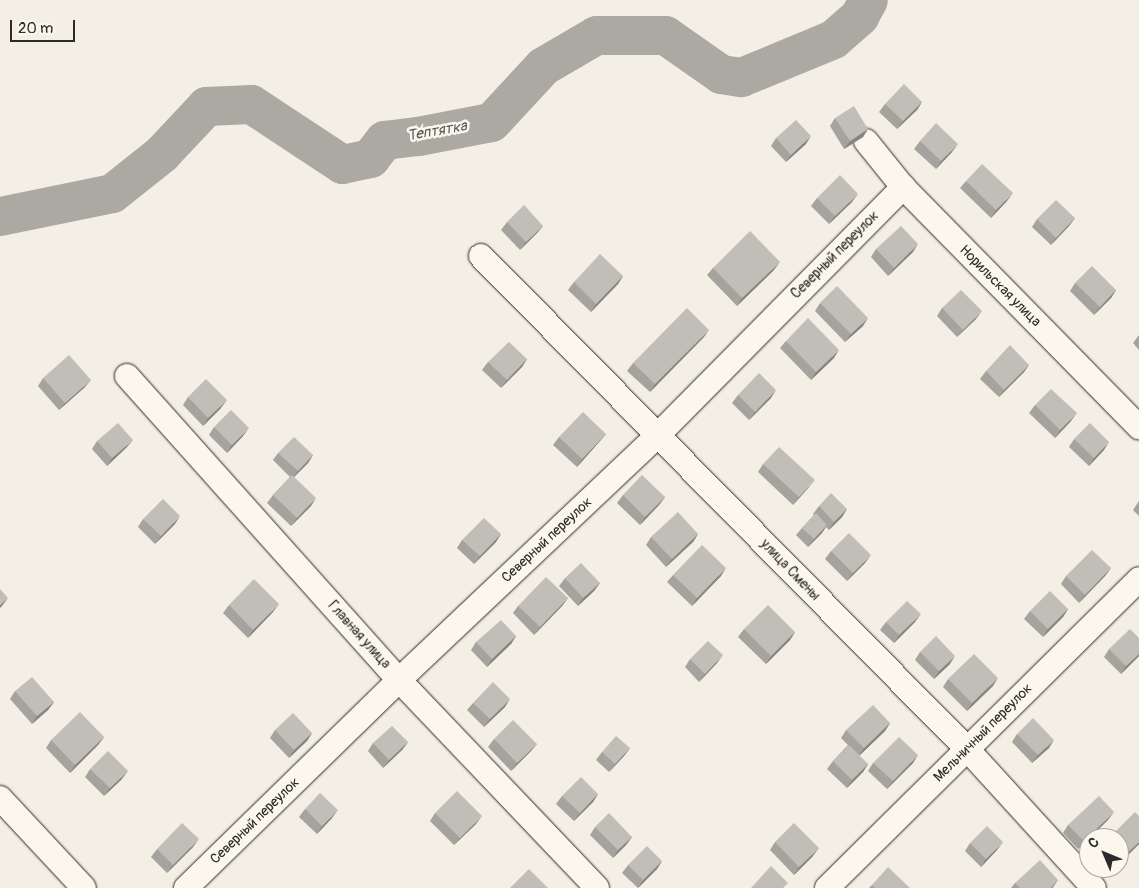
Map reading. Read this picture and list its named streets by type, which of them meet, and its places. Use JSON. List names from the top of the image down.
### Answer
{
  "streets": {
    "street": [
      "Северный переулок",
      "Норильская улица",
      "улица Смены",
      "Главная улица",
      "Мельничный переулок"
    ]
  },
  "crossings": [
    ["Северный переулок", "Норильская улица"],
    ["Северный переулок", "улица Смены"],
    ["Северный переулок", "Главная улица"],
    ["улица Смены", "Мельничный переулок"]
  ],
  "water": ["Тептятка"],
  "scale_bar": "20 m",
  "north": "top left"
}
